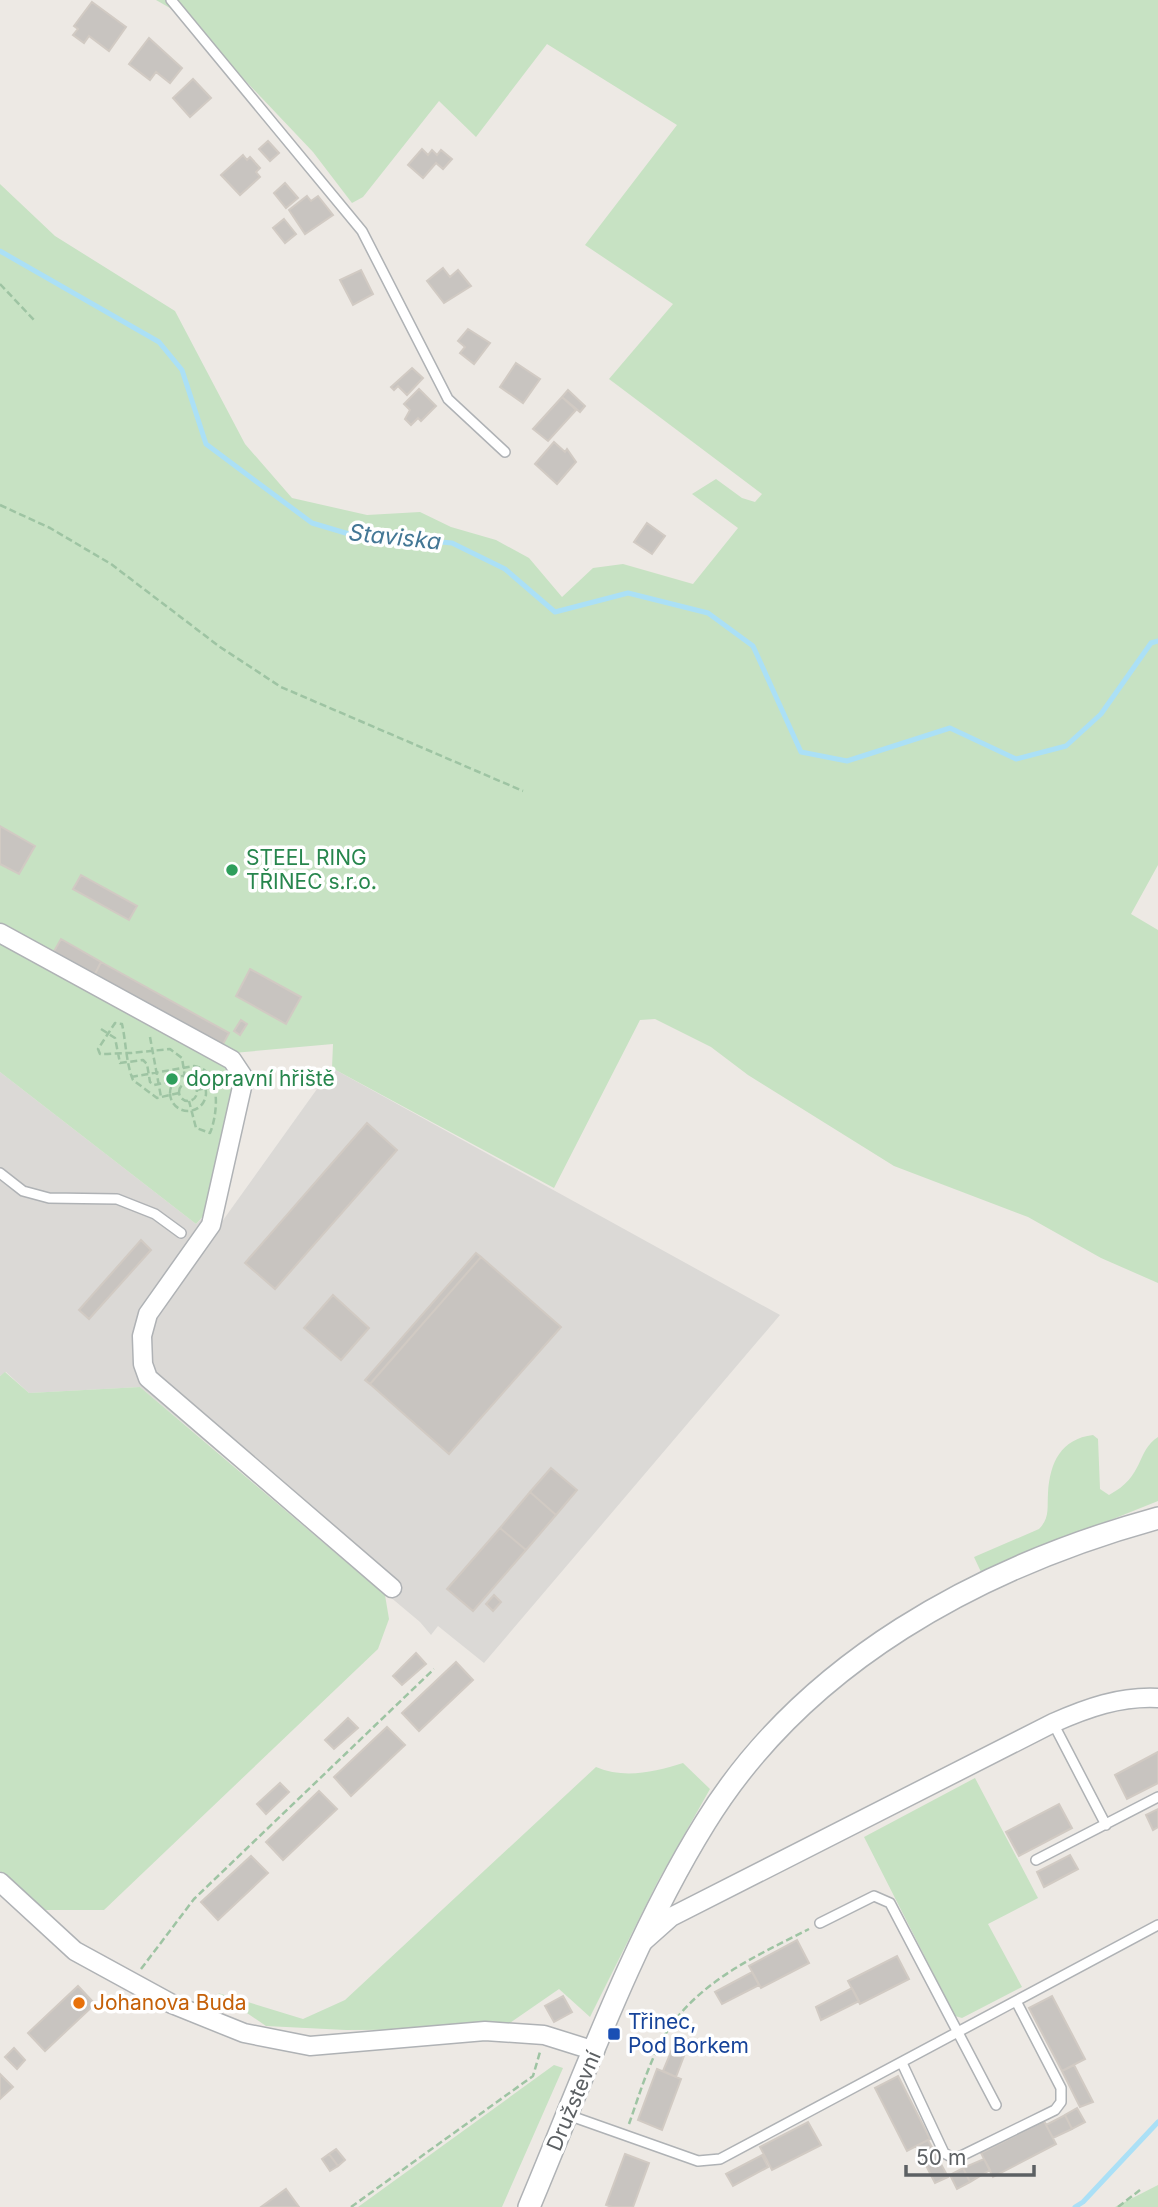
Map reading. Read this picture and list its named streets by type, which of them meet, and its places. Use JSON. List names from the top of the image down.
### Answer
{
  "streets": {
    "street": ["Družstevní"]
  },
  "water": ["Staviska"],
  "places": {
    "other": ["STEEL RING TŘINEC s.r.o.", "dopravní hřiště", "Johanova Buda"],
    "transit": ["Třinec, Pod Borkem"]
  },
  "scale_bar": "50 m"
}
